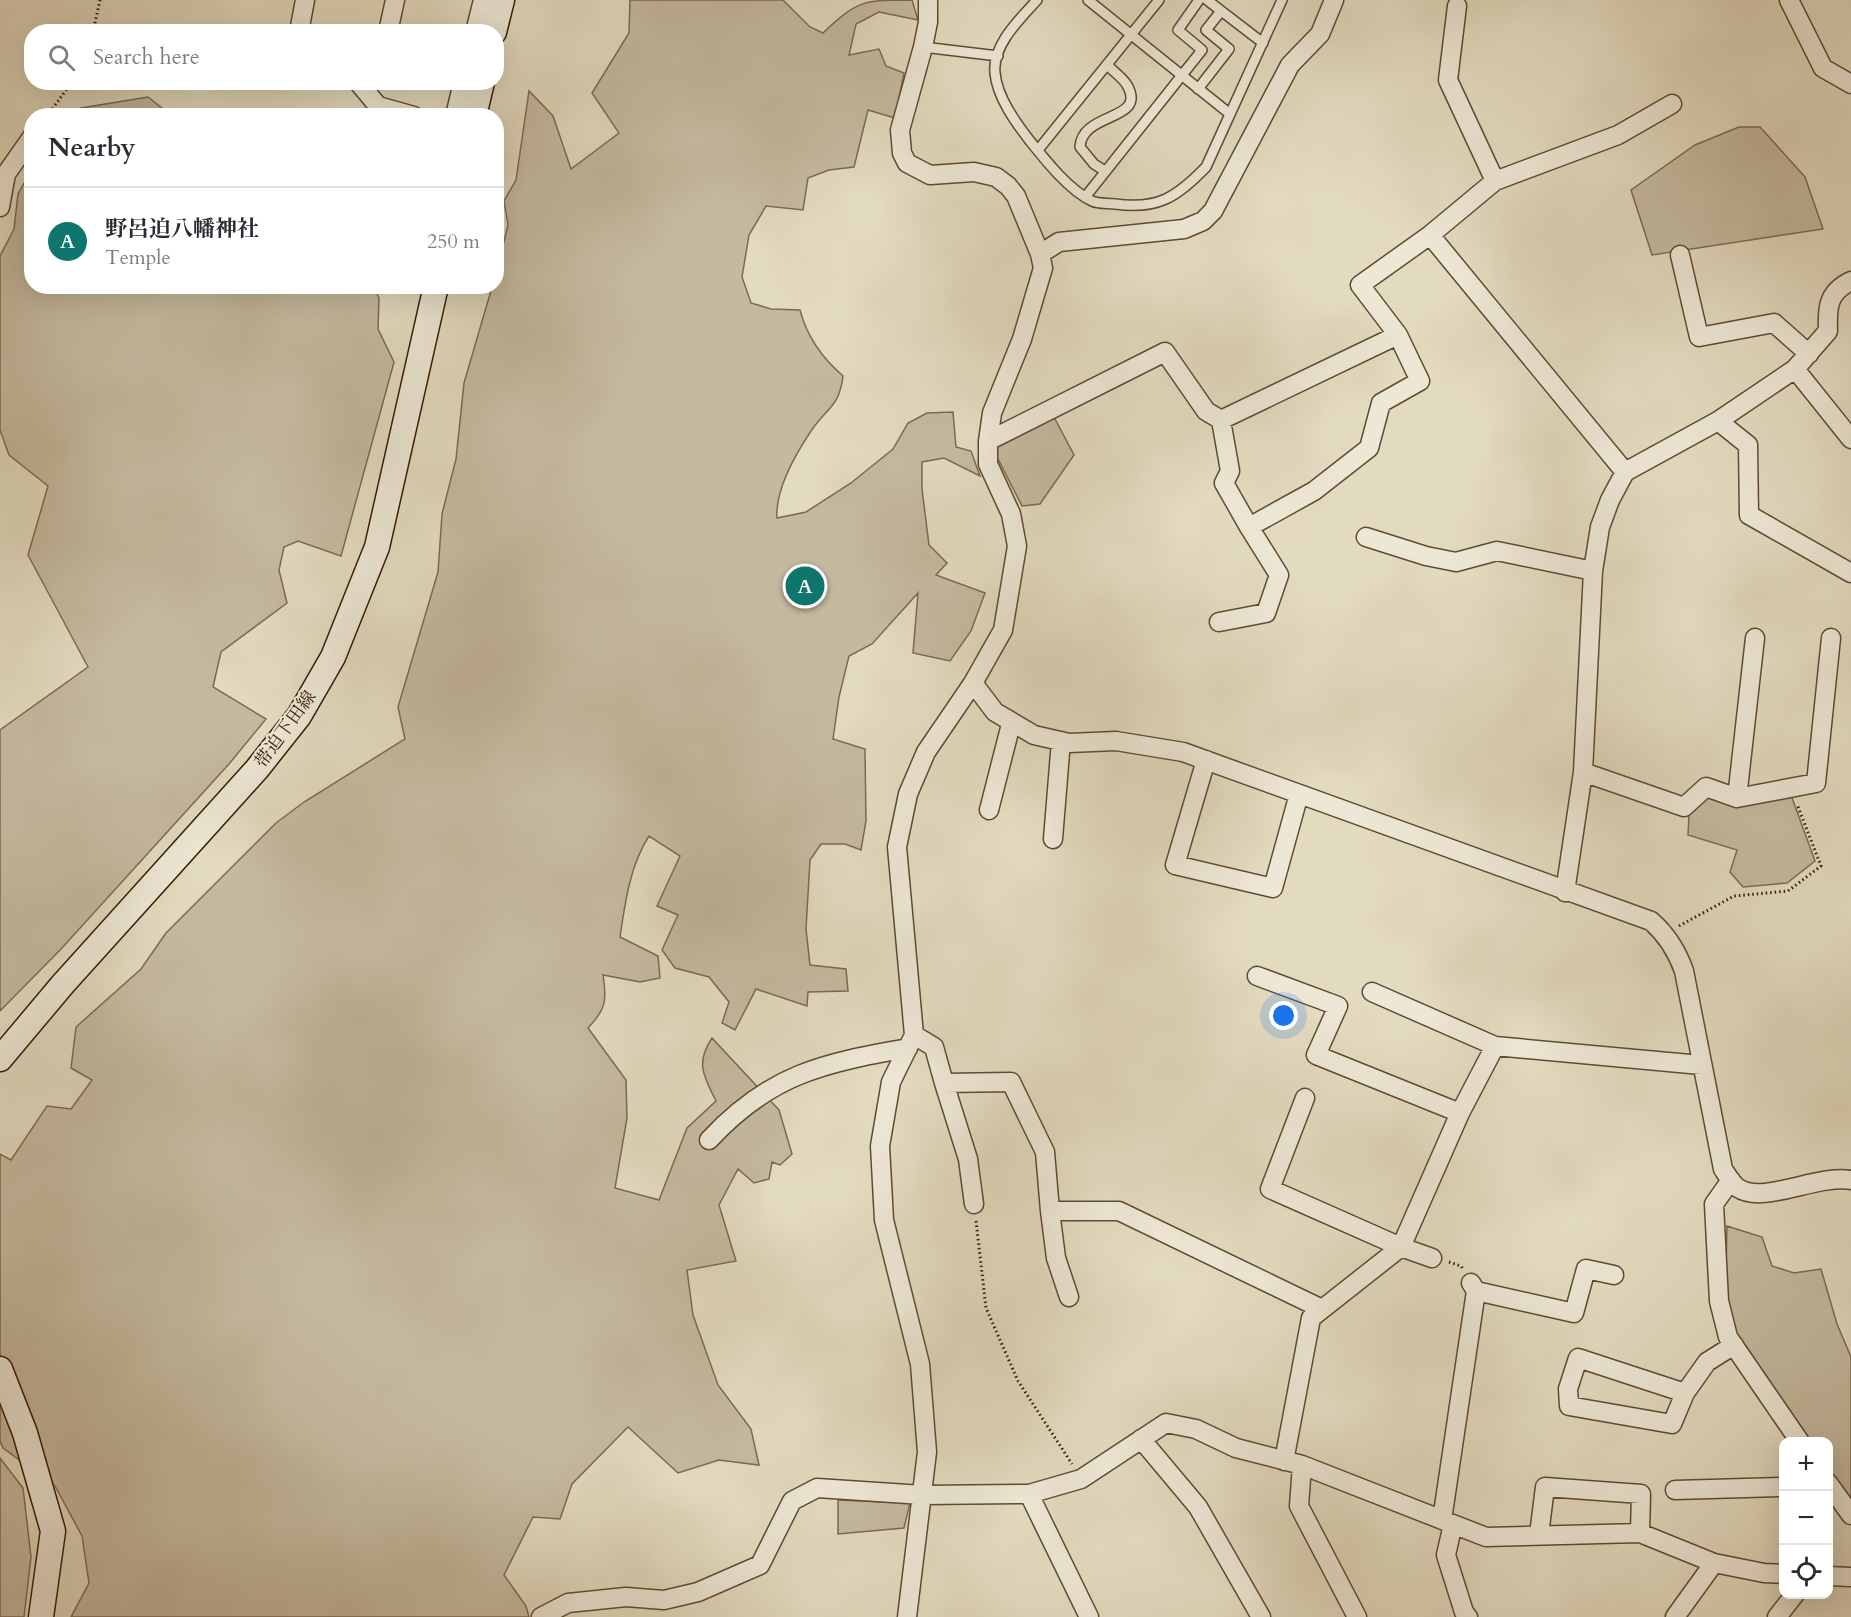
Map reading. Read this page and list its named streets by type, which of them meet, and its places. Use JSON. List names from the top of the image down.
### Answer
{
  "streets": {
    "main road": ["帯迫下田線"]
  },
  "page": {
    "search": "Search here",
    "heading": "Nearby",
    "list": [
      {
        "mark": "A",
        "name": "野呂迫八幡神社",
        "note": "Temple",
        "value": "250 m"
      }
    ],
    "pins": "A",
    "map_buttons": ["+", "−"]
  }
}
